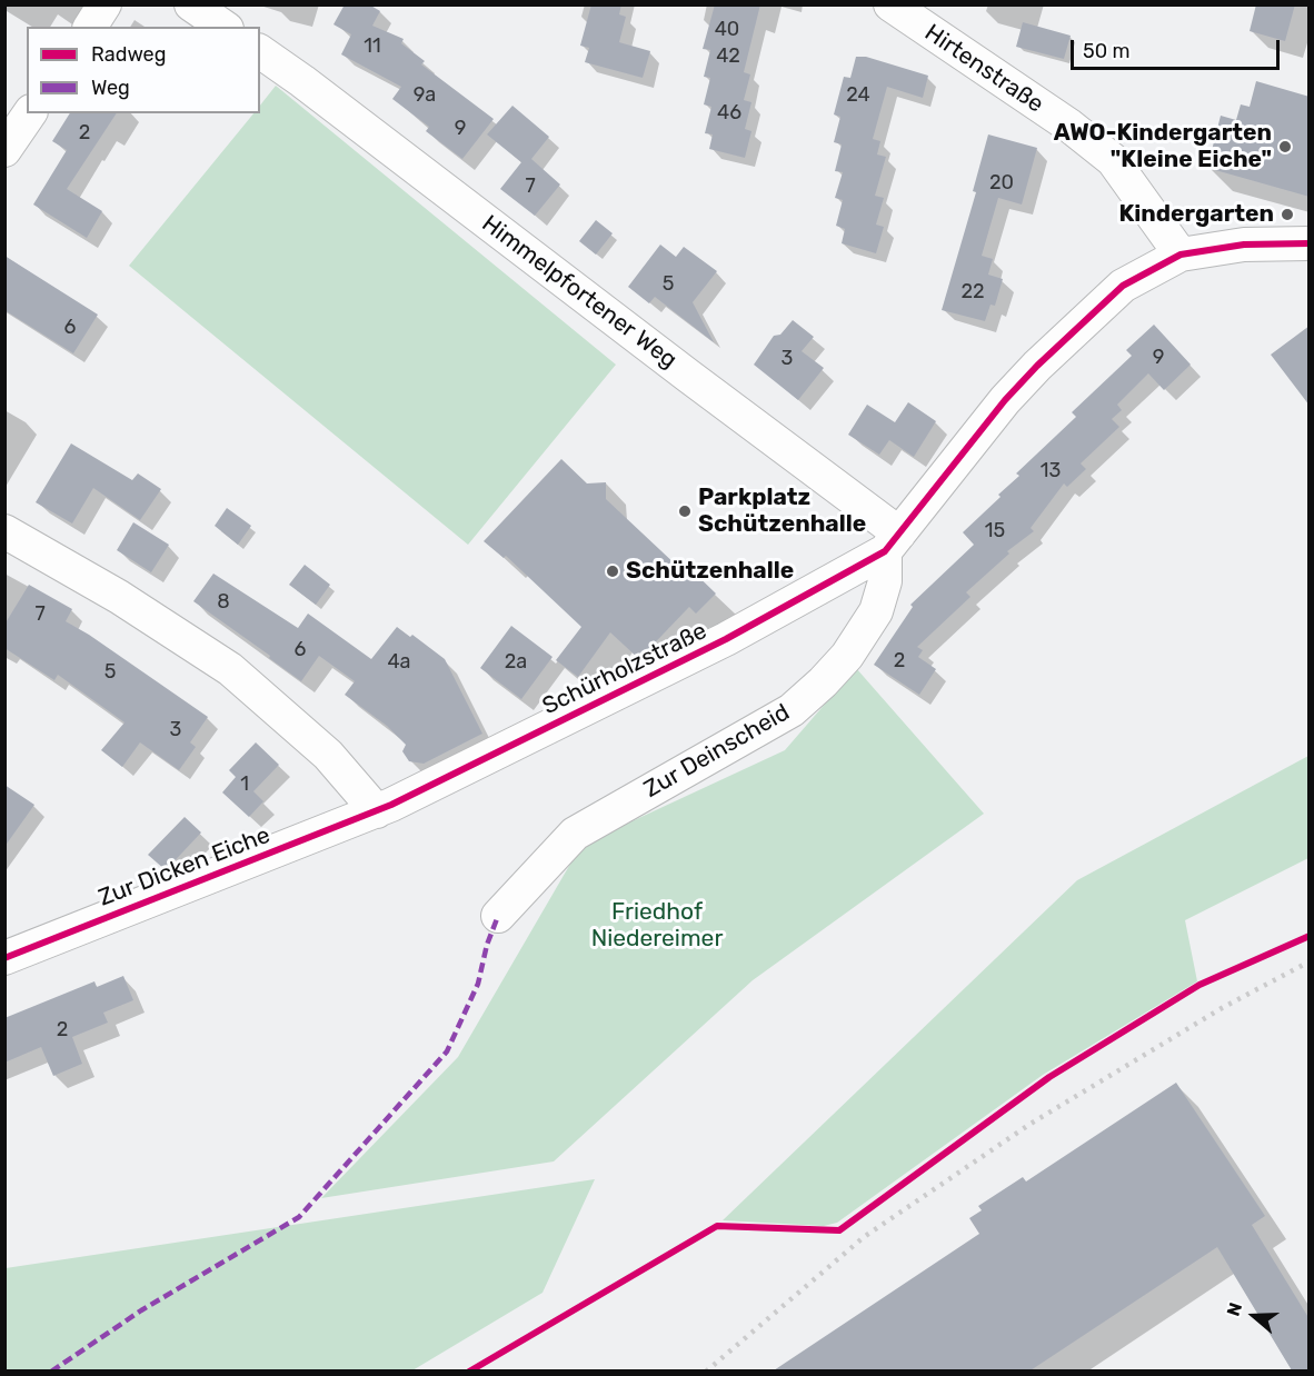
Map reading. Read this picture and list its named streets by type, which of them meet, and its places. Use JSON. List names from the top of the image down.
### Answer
{
  "streets": {
    "street": [
      "Hirtenstraße",
      "Himmelpfortener Weg",
      "Schürholzstraße",
      "Zur Deinscheid",
      "Zur Dicken Eiche"
    ]
  },
  "crossings": [
    ["Himmelpfortener Weg", "Schürholzstraße"],
    ["Himmelpfortener Weg", "Zur Deinscheid"],
    ["Schürholzstraße", "Zur Deinscheid"],
    ["Schürholzstraße", "Zur Dicken Eiche"]
  ],
  "parks": ["Friedhof Niedereimer"],
  "places": [
    "AWO-Kindergarten \"Kleine Eiche\"",
    "Kindergarten",
    "Parkplatz Schützenhalle",
    "Schützenhalle"
  ],
  "house_numbers": [
    "40",
    "11",
    "42",
    "9a",
    "24",
    "46",
    "9",
    "2",
    "20",
    "7",
    "5",
    "22",
    "6",
    "9",
    "3",
    "13",
    "15",
    "8",
    "7",
    "6",
    "2",
    "4a",
    "2a",
    "5",
    "3",
    "1",
    "2"
  ],
  "legend": ["Radweg", "Weg"],
  "scale_bar": "50 m",
  "north": "left"
}
